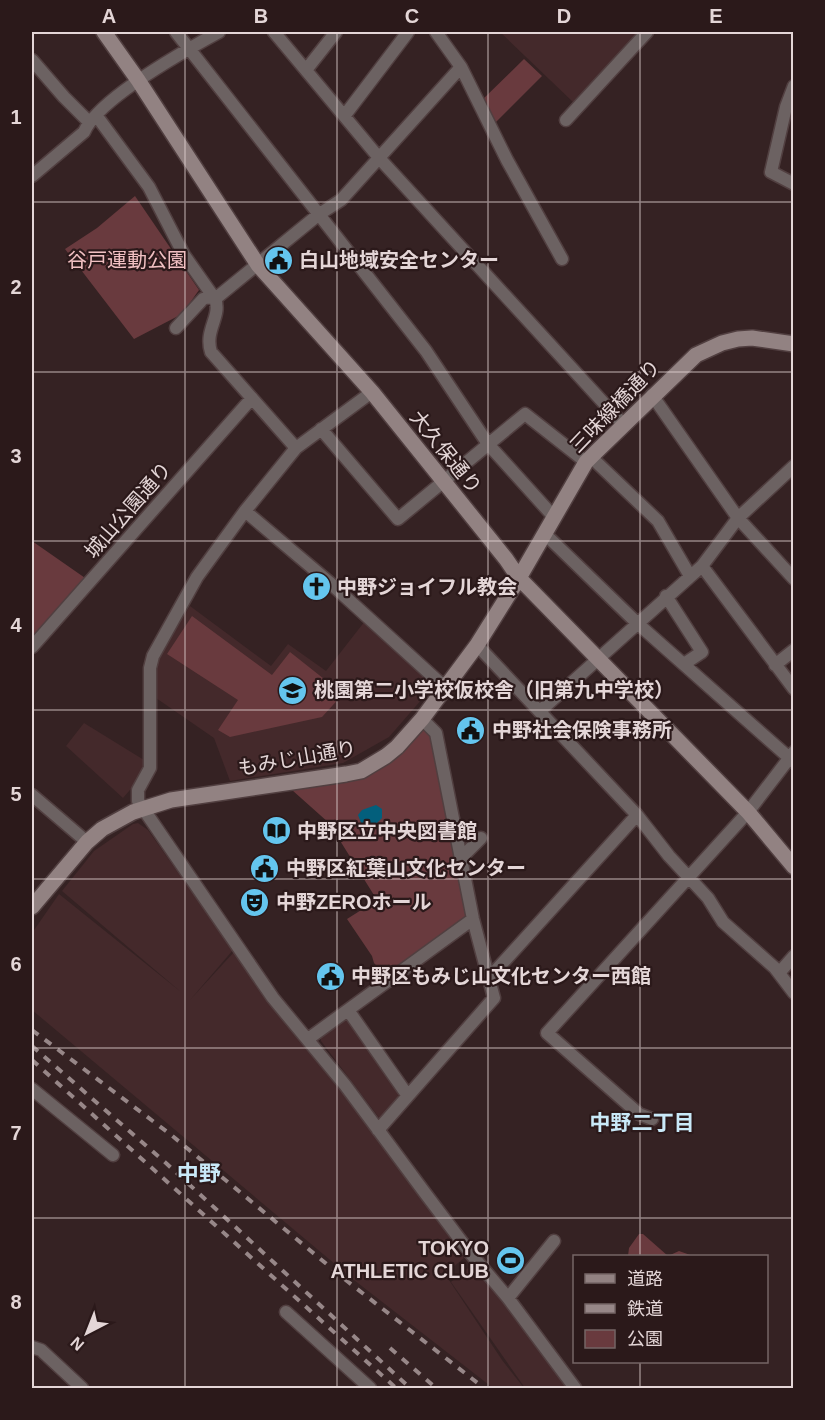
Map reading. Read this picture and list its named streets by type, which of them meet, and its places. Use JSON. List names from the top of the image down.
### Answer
{
  "streets": {
    "main road": ["三味線橋通り", "大久保通り", "もみじ山通り"],
    "street": ["城山公園通り"]
  },
  "crossings": [
    ["三味線橋通り", "大久保通り"],
    ["三味線橋通り", "もみじ山通り"],
    ["大久保通り", "もみじ山通り"]
  ],
  "districts": ["中野二丁目", "中野"],
  "parks": ["谷戸運動公園"],
  "places": {
    "public building": [
      "白山地域安全センター",
      "中野社会保険事務所",
      "中野区紅葉山文化センター",
      "中野区もみじ山文化センター西館"
    ],
    "church": ["中野ジョイフル教会"],
    "school or university": ["桃園第二小学校仮校舎（旧第九中学校）"],
    "library": ["中野区立中央図書館"],
    "theatre": ["中野ZEROホール"],
    "sports": ["TOKYO ATHLETIC CLUB"]
  },
  "legend": ["道路", "鉄道", "公園"],
  "north": "bottom left",
  "grid": {
    "columns": [
      "A",
      "B",
      "C",
      "D",
      "E"
    ],
    "rows": [
      "1",
      "2",
      "3",
      "4",
      "5",
      "6",
      "7",
      "8"
    ]
  }
}
